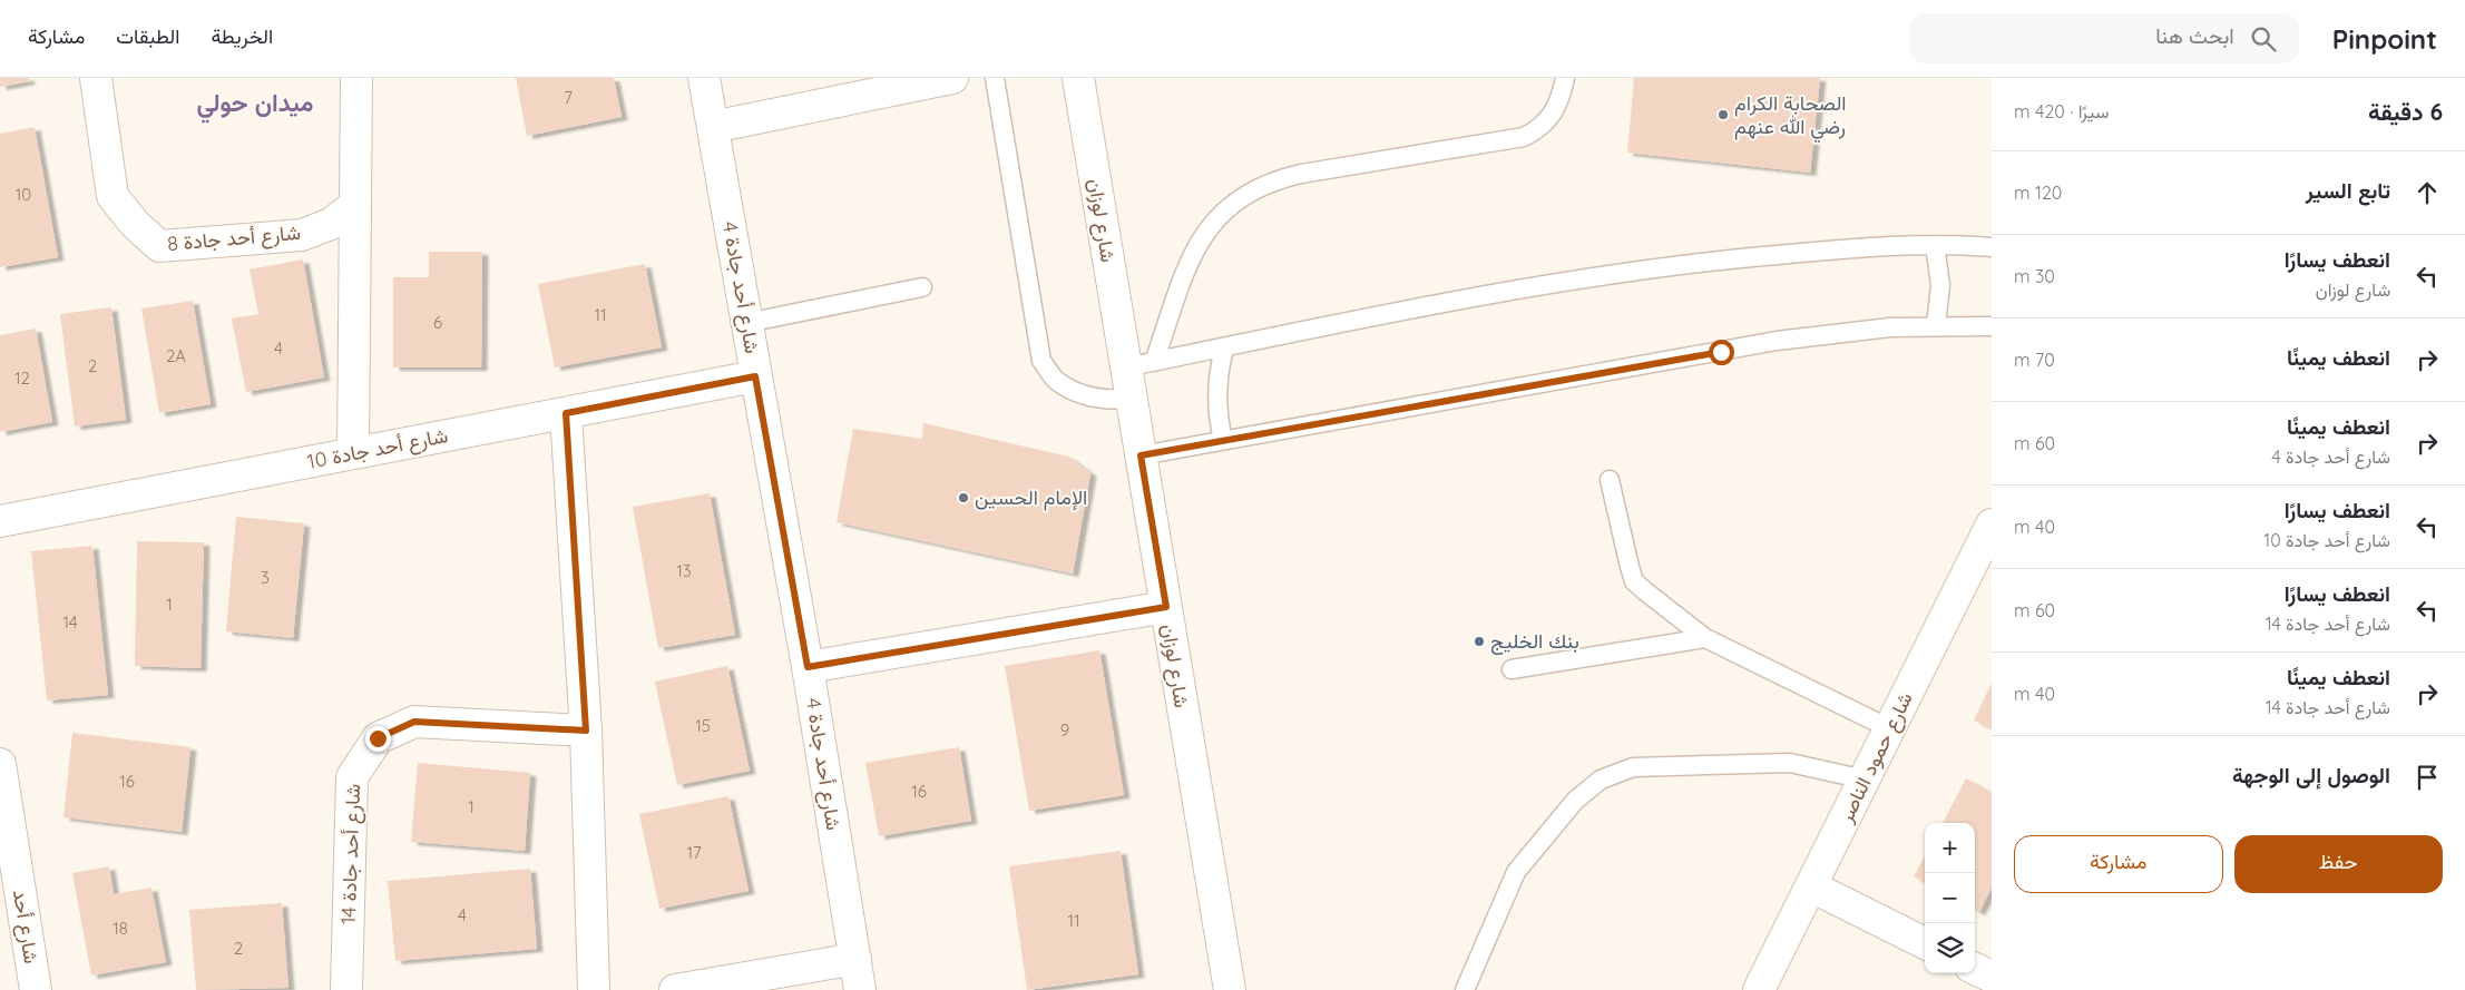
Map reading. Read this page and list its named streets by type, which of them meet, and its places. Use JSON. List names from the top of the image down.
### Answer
{
  "streets": {
    "street": [
      "شارع لوزان",
      "شارع أحد جادة 8",
      "شارع أحد جادة 4",
      "شارع أحد جادة 10",
      "شارع حمود الناصر",
      "شارع أحد جادة 14",
      "شارع أحد"
    ]
  },
  "crossings": [
    ["شارع أحد جادة 4", "شارع أحد جادة 10"]
  ],
  "districts": ["ميدان حولي"],
  "places": ["الصحابة الكرام رضي الله عنهم", "الإمام الحسين", "بنك الخليج"],
  "house_numbers": [
    "7",
    "10",
    "11",
    "6",
    "4",
    "2A",
    "2",
    "12",
    "13",
    "3",
    "1",
    "14",
    "15",
    "9",
    "16",
    "16",
    "1",
    "17",
    "4",
    "11",
    "18",
    "2"
  ],
  "page": {
    "header": "Pinpoint",
    "search": "ابحث هنا",
    "nav": ["الخريطة", "الطبقات", "مشاركة"],
    "heading": ["6 دقيقة", "سيرًا · 420 m"],
    "list": [
      ["تابع السير", "120 m"],
      ["انعطف يسارًا", "شارع لوزان", "30 m"],
      ["انعطف يمينًا", "70 m"],
      ["انعطف يمينًا", "شارع أحد جادة 4", "60 m"],
      ["انعطف يسارًا", "شارع أحد جادة 10", "40 m"],
      ["انعطف يسارًا", "شارع أحد جادة 14", "60 m"],
      ["انعطف يمينًا", "شارع أحد جادة 14", "40 m"],
      "الوصول إلى الوجهة"
    ],
    "buttons": ["حفظ", "مشاركة"],
    "map_buttons": ["+", "−"]
  }
}
